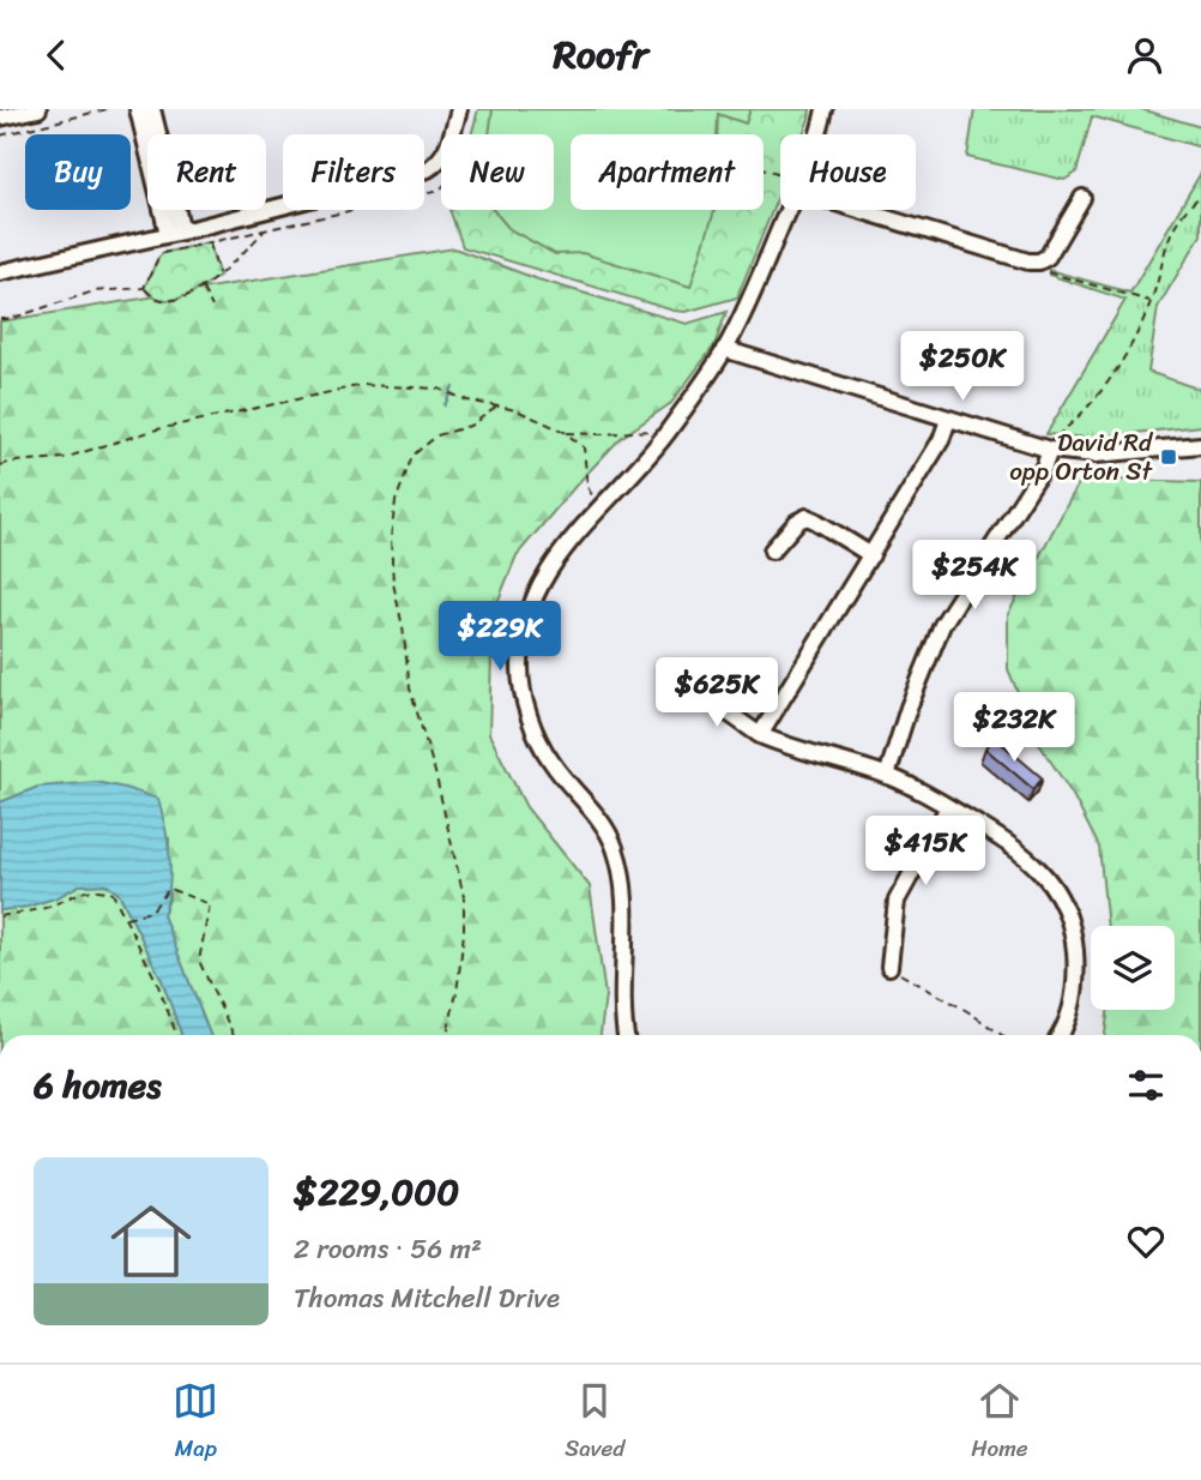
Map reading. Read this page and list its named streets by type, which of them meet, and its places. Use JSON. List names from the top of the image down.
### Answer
{
  "places": {
    "transit": ["David Rd opp Orton St"]
  },
  "page": {
    "header": "Roofr",
    "chip": [
      "Buy",
      "Rent",
      "Filters",
      "New",
      "Apartment",
      "House"
    ],
    "price": [
      "$250K",
      "$254K",
      "$229K",
      "$625K",
      "$232K",
      "$415K"
    ],
    "heading": "6 homes",
    "list": [
      {
        "name": "$229,000",
        "note": "2 rooms · 56 m² · Thomas Mitchell Drive"
      }
    ],
    "tabs": ["Map", "Saved", "Home"]
  }
}
